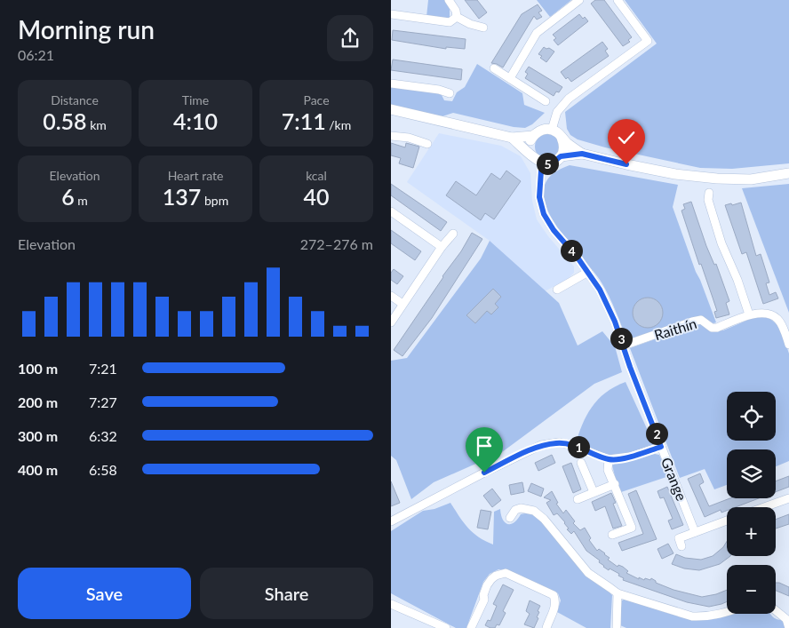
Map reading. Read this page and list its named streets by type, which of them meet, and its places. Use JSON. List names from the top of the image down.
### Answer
{
  "streets": {
    "street": ["Raithín", "Grange"]
  },
  "crossings": [
    ["Raithín", "Grange"]
  ],
  "page": {
    "heading": ["Morning run", "06:21"],
    "stats": [
      ["Distance", "0.58 km"],
      ["Time", "4:10"],
      ["Pace", "7:11 /km"],
      ["Elevation", "6 m"],
      ["Heart rate", "137 bpm"],
      ["kcal", "40"]
    ],
    "pins": [
      "5",
      "4",
      "3",
      "2",
      "1"
    ],
    "chart": ["Elevation", "272–276 m"],
    "list": [
      {
        "name": "100 m",
        "note": "7:21"
      },
      {
        "name": "200 m",
        "note": "7:27"
      },
      {
        "name": "300 m",
        "note": "6:32"
      },
      {
        "name": "400 m",
        "note": "6:58"
      }
    ],
    "map_buttons": ["+", "−"],
    "buttons": ["Save", "Share"]
  }
}
